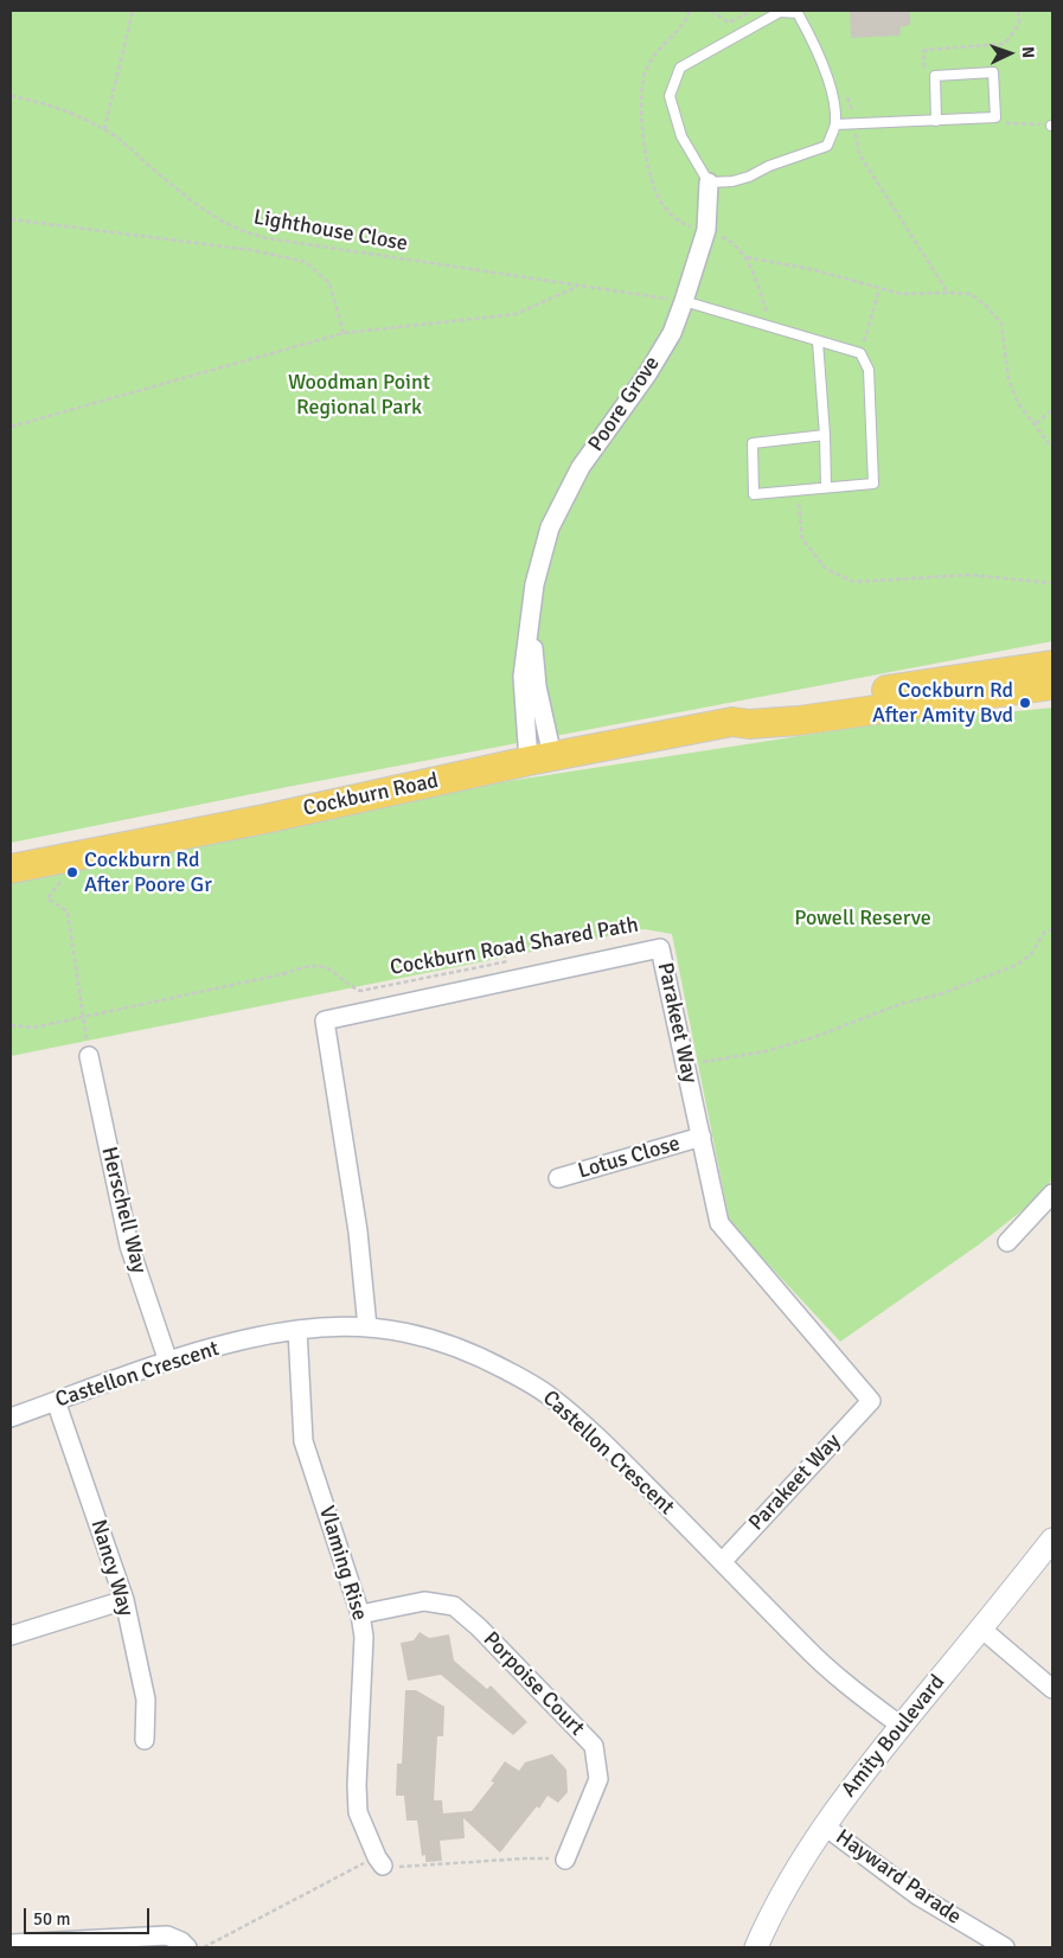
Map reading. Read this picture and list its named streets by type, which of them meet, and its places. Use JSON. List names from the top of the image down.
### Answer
{
  "streets": {
    "main road": ["Cockburn Road"],
    "street": [
      "Poore Grove",
      "Parakeet Way",
      "Lotus Close",
      "Herschell Way",
      "Castellon Crescent",
      "Vlaming Rise",
      "Nancy Way",
      "Porpoise Court",
      "Amity Boulevard",
      "Hayward Parade"
    ],
    "path": ["Lighthouse Close", "Cockburn Road Shared Path"]
  },
  "crossings": [
    ["Lighthouse Close", "Poore Grove"],
    ["Poore Grove", "Cockburn Road"],
    ["Parakeet Way", "Lotus Close"],
    ["Parakeet Way", "Castellon Crescent"],
    ["Herschell Way", "Castellon Crescent"],
    ["Castellon Crescent", "Vlaming Rise"],
    ["Castellon Crescent", "Nancy Way"],
    ["Castellon Crescent", "Amity Boulevard"],
    ["Vlaming Rise", "Porpoise Court"],
    ["Amity Boulevard", "Hayward Parade"]
  ],
  "parks": ["Woodman Point Regional Park", "Powell Reserve"],
  "places": ["Cockburn Rd After Amity Bvd", "Cockburn Rd After Poore Gr"],
  "scale_bar": "50 m",
  "north": "right"
}
